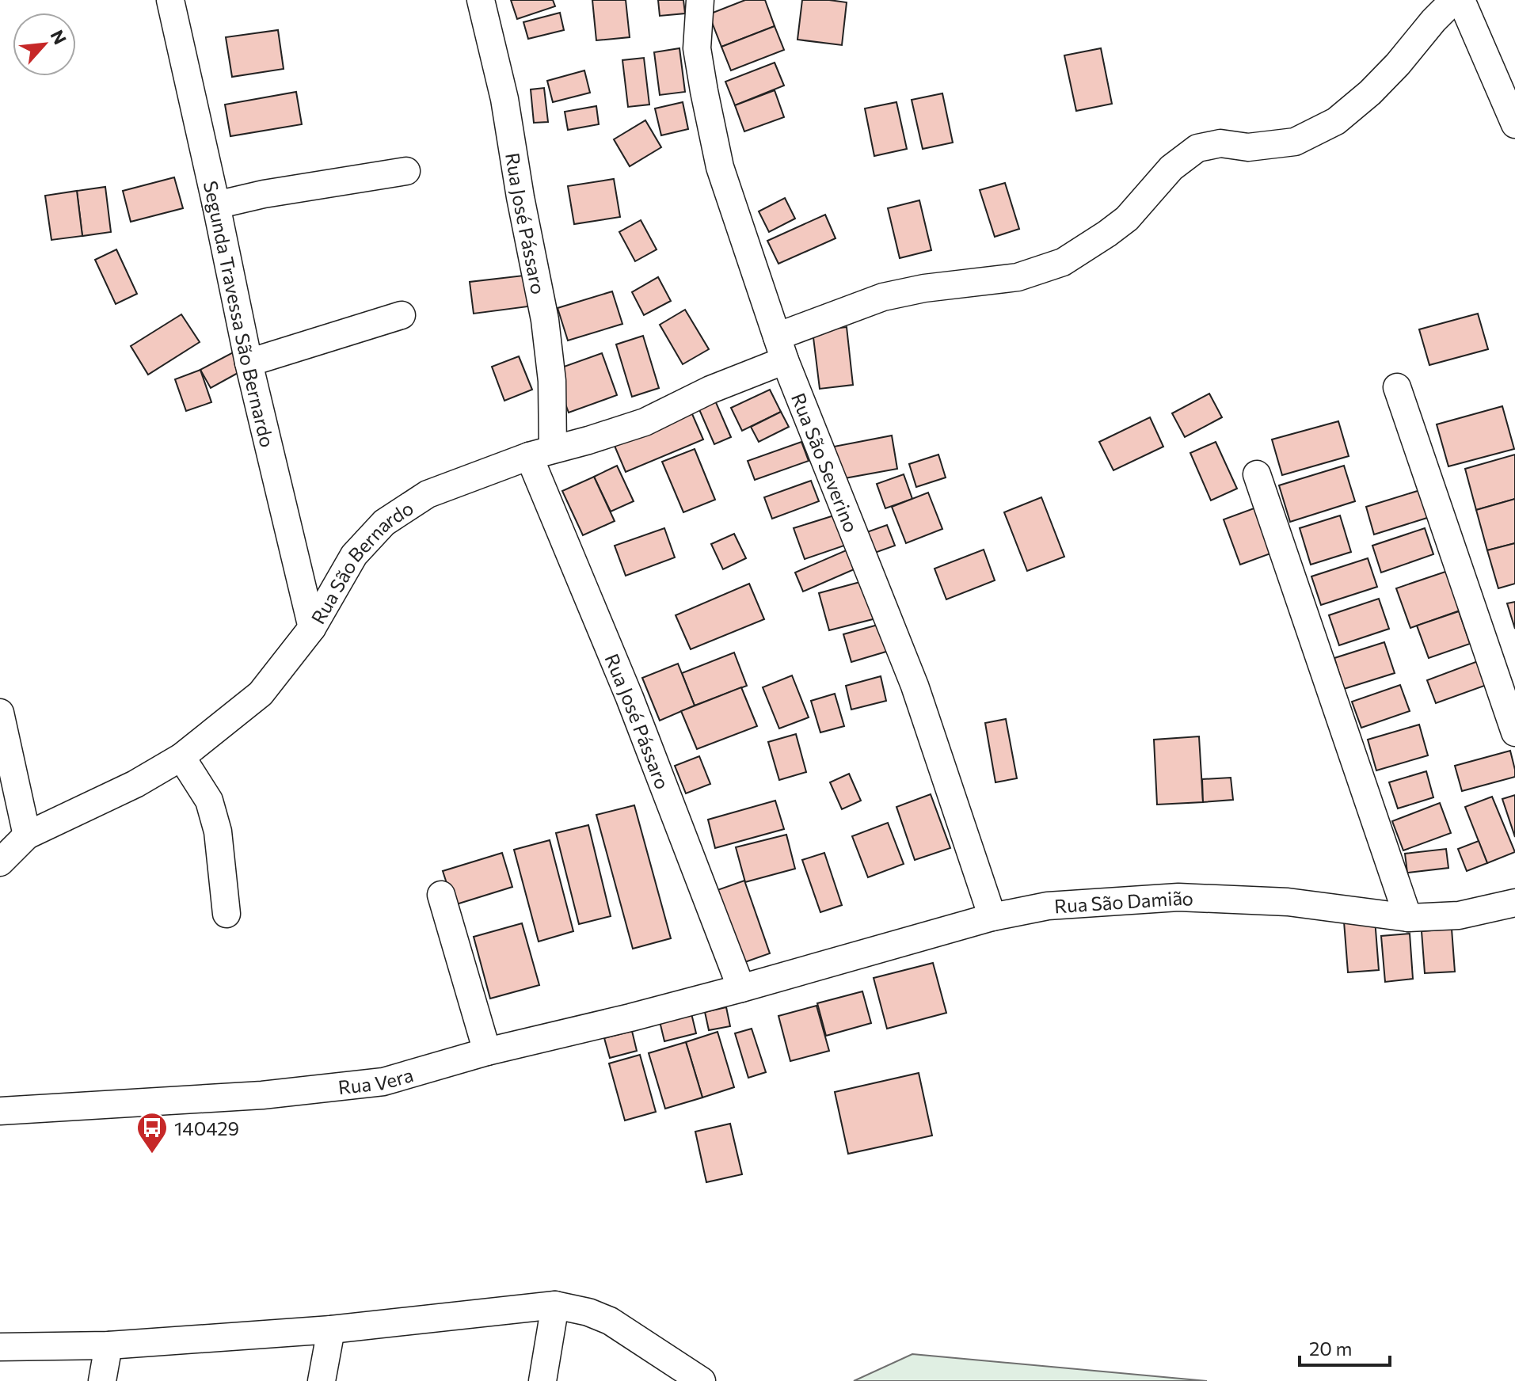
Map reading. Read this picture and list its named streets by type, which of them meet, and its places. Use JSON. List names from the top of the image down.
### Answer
{
  "streets": {
    "street": [
      "Rua José Pássaro",
      "Segunda Travessa São Bernardo",
      "Rua São Severino",
      "Rua São Bernardo",
      "Rua São Damião",
      "Rua Vera"
    ]
  },
  "crossings": [
    ["Rua José Pássaro", "Rua São Bernardo"],
    ["Rua José Pássaro", "Rua São Damião"],
    ["Rua José Pássaro", "Rua Vera"],
    ["Segunda Travessa São Bernardo", "Rua São Bernardo"],
    ["Rua São Severino", "Rua São Bernardo"],
    ["Rua São Severino", "Rua São Damião"],
    ["Rua São Damião", "Rua Vera"]
  ],
  "places": {
    "bus stop": ["140429"]
  },
  "scale_bar": "20 m",
  "north": "top right"
}
